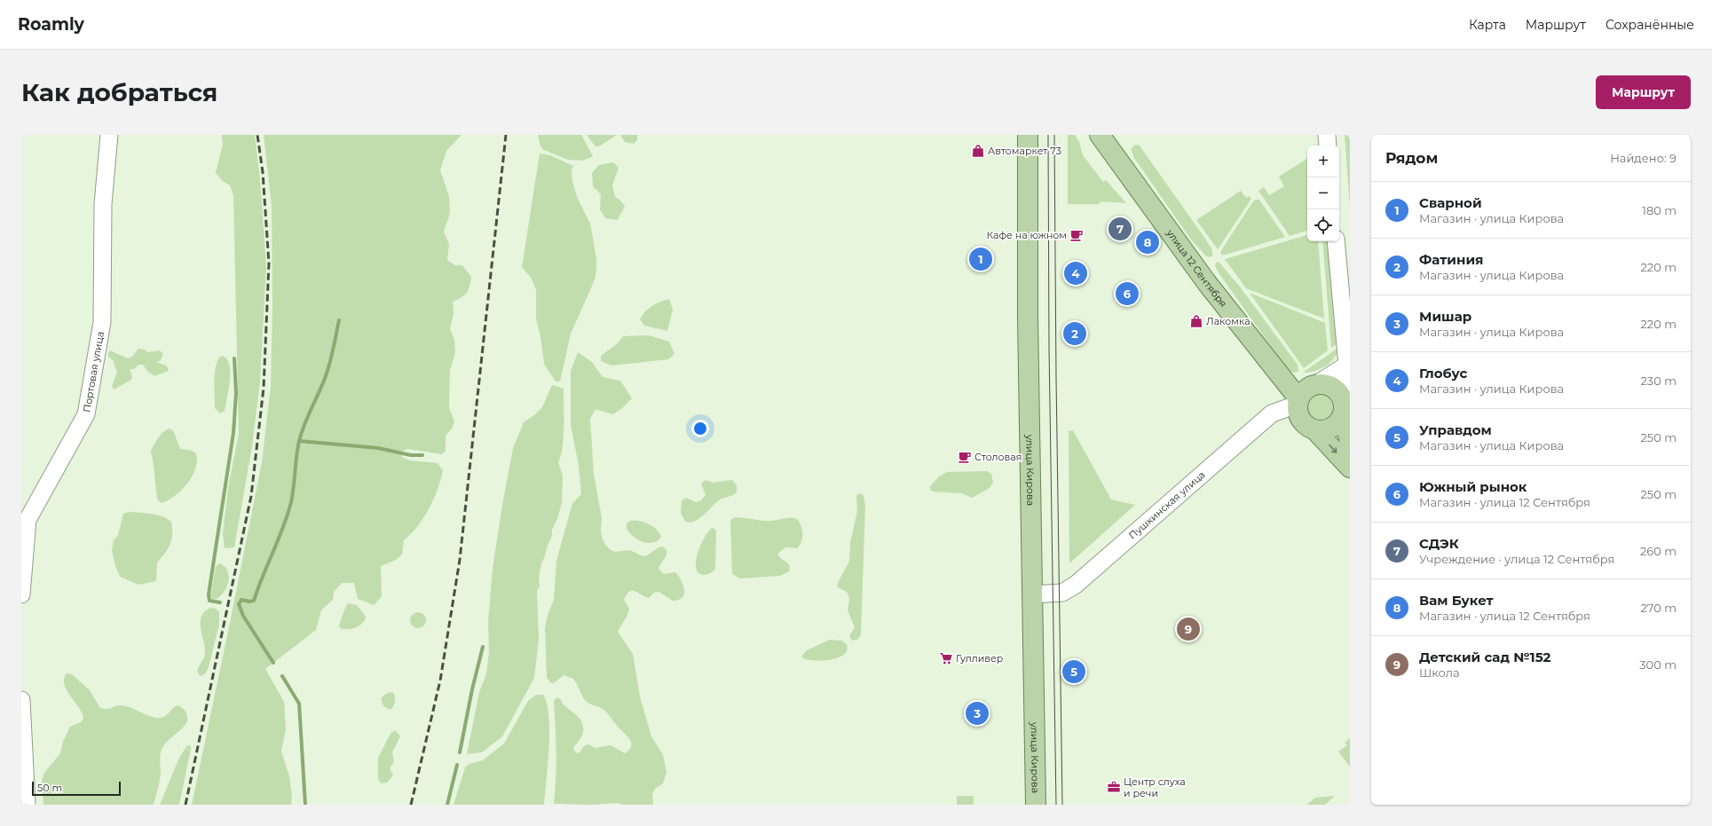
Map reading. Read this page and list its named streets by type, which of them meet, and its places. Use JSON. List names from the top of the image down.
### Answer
{
  "streets": {
    "main road": ["улица 12 Сентября", "улица Кирова"],
    "street": ["Портовая улица", "Пушкинская улица"]
  },
  "crossings": [
    ["улица 12 Сентября", "Пушкинская улица"],
    ["улица Кирова", "Пушкинская улица"]
  ],
  "places": {
    "shop": ["Автомаркет 73", "Лакомка"],
    "cafe": ["Кафе на южном", "Столовая"],
    "supermarket": ["Гулливер"],
    "office": ["Центр слуха и речи"]
  },
  "scale_bar": "50 m",
  "page": {
    "header": "Roamly",
    "nav": ["Карта", "Маршрут", "Сохранённые"],
    "buttons": "Маршрут",
    "title": "Как добраться",
    "heading": ["Рядом", "Найдено: 9"],
    "map_buttons": ["+", "−"],
    "list": [
      {
        "mark": "1",
        "name": "Сварной",
        "note": "Магазин · улица Кирова",
        "value": "180 m"
      },
      {
        "mark": "2",
        "name": "Фатиния",
        "note": "Магазин · улица Кирова",
        "value": "220 m"
      },
      {
        "mark": "3",
        "name": "Мишар",
        "note": "Магазин · улица Кирова",
        "value": "220 m"
      },
      {
        "mark": "4",
        "name": "Глобус",
        "note": "Магазин · улица Кирова",
        "value": "230 m"
      },
      {
        "mark": "5",
        "name": "Управдом",
        "note": "Магазин · улица Кирова",
        "value": "250 m"
      },
      {
        "mark": "6",
        "name": "Южный рынок",
        "note": "Магазин · улица 12 Сентября",
        "value": "250 m"
      },
      {
        "mark": "7",
        "name": "СДЭК",
        "note": "Учреждение · улица 12 Сентября",
        "value": "260 m"
      },
      {
        "mark": "8",
        "name": "Вам Букет",
        "note": "Магазин · улица 12 Сентября",
        "value": "270 m"
      },
      {
        "mark": "9",
        "name": "Детский сад №152",
        "note": "Школа",
        "value": "300 m"
      }
    ],
    "pins": [
      "7",
      "8",
      "1",
      "4",
      "6",
      "2",
      "9",
      "5",
      "3"
    ],
    "scale": "50 m"
  }
}
